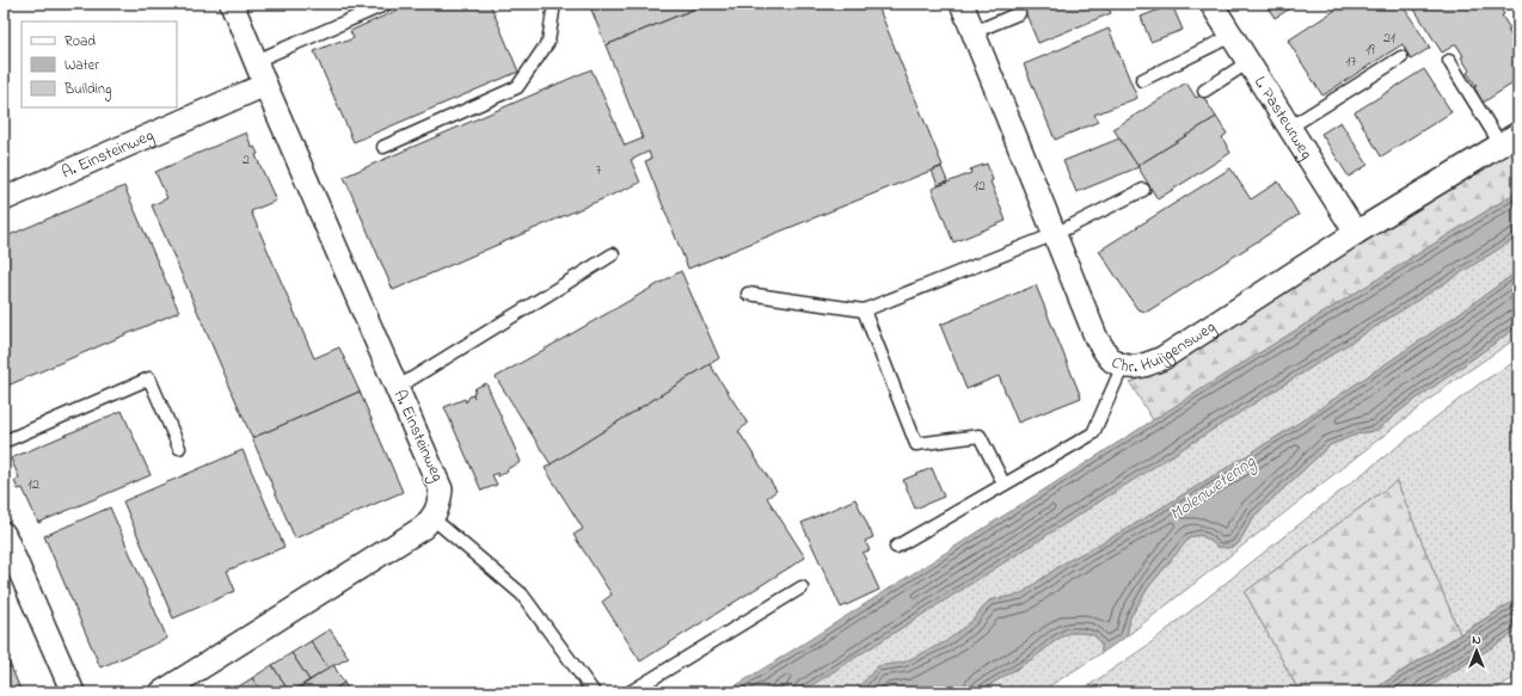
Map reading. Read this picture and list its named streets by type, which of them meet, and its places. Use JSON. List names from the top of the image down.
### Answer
{
  "streets": {
    "street": ["L. Pasteurweg", "A. Einsteinweg", "Chr. Huijgensweg"]
  },
  "crossings": [
    ["L. Pasteurweg", "Chr. Huijgensweg"]
  ],
  "water": ["Molenwetering"],
  "house_numbers": [
    "21",
    "19",
    "17",
    "2",
    "7",
    "12",
    "12"
  ],
  "legend": ["Road", "Water", "Building"],
  "north": "top"
}
